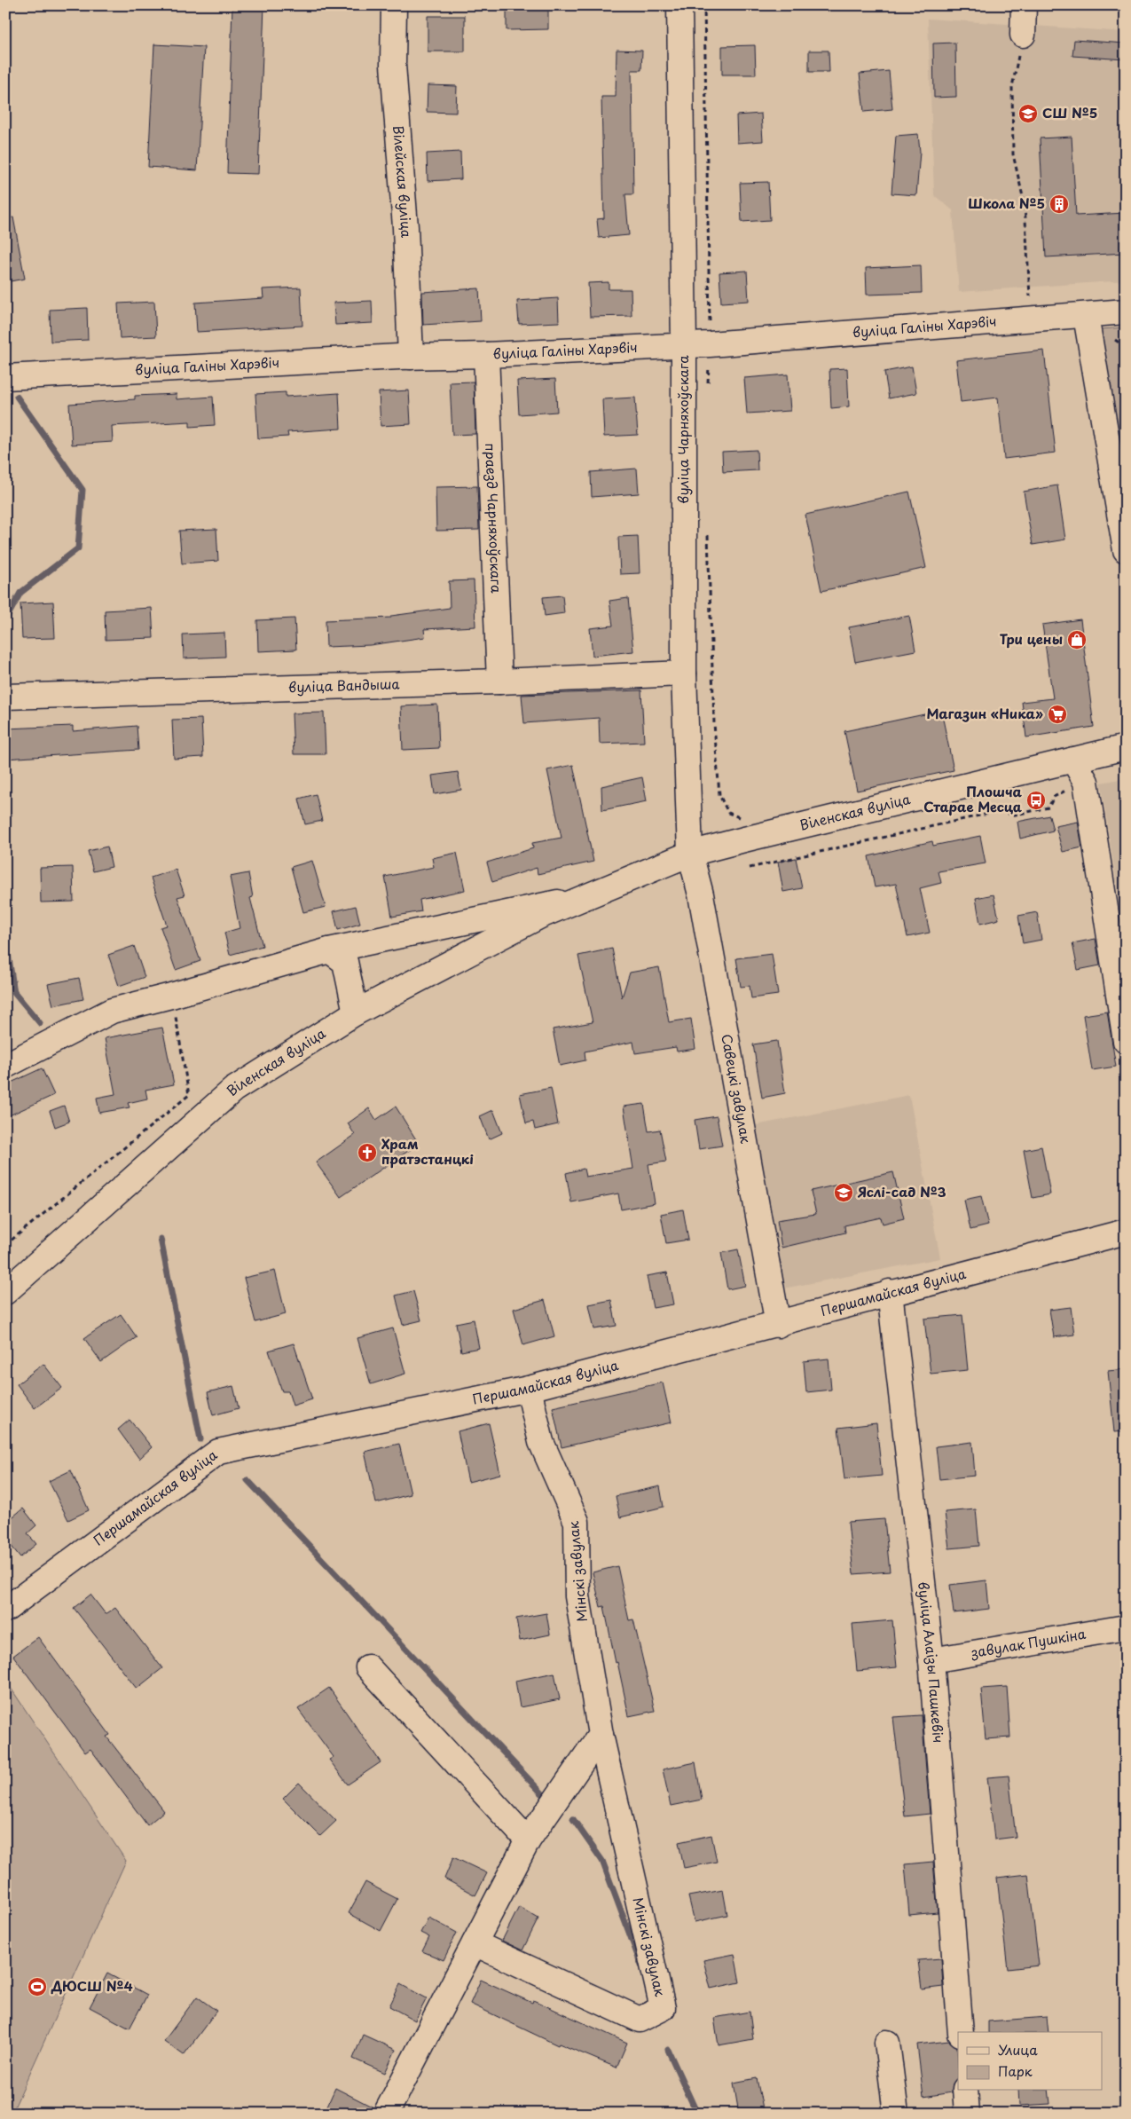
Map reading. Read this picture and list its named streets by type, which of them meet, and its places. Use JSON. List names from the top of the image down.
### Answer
{
  "streets": {
    "street": [
      "Вілейская вуліца",
      "вуліца Галіны Харэвіч",
      "вуліца Чарняхоўскага",
      "праезд Чарняхоўскага",
      "вуліца Вандыша",
      "Віленская вуліца",
      "Савецкі завулак",
      "Першамайская вуліца",
      "Мінскі завулак",
      "завулак Пушкіна",
      "вуліца Алаізы Пашкевіч"
    ]
  },
  "crossings": [
    ["Вілейская вуліца", "вуліца Галіны Харэвіч"],
    ["вуліца Галіны Харэвіч", "вуліца Чарняхоўскага"],
    ["вуліца Галіны Харэвіч", "праезд Чарняхоўскага"],
    ["вуліца Чарняхоўскага", "вуліца Вандыша"],
    ["вуліца Чарняхоўскага", "Віленская вуліца"],
    ["вуліца Чарняхоўскага", "Савецкі завулак"],
    ["праезд Чарняхоўскага", "вуліца Вандыша"],
    ["Віленская вуліца", "Савецкі завулак"],
    ["Савецкі завулак", "Першамайская вуліца"],
    ["Першамайская вуліца", "Мінскі завулак"],
    ["Першамайская вуліца", "вуліца Алаізы Пашкевіч"],
    ["завулак Пушкіна", "вуліца Алаізы Пашкевіч"]
  ],
  "places": {
    "school or university": ["СШ №5", "Яслі-сад №3"],
    "building": ["Школа №5"],
    "shop": ["Три цены"],
    "supermarket": ["Магазин «Ника»"],
    "bus stop": ["Плошча Старае Месца"],
    "church": ["Храм пратэстанцкі"],
    "sports": ["ДЮСШ №4"]
  },
  "legend": ["Улица", "Парк"]
}
